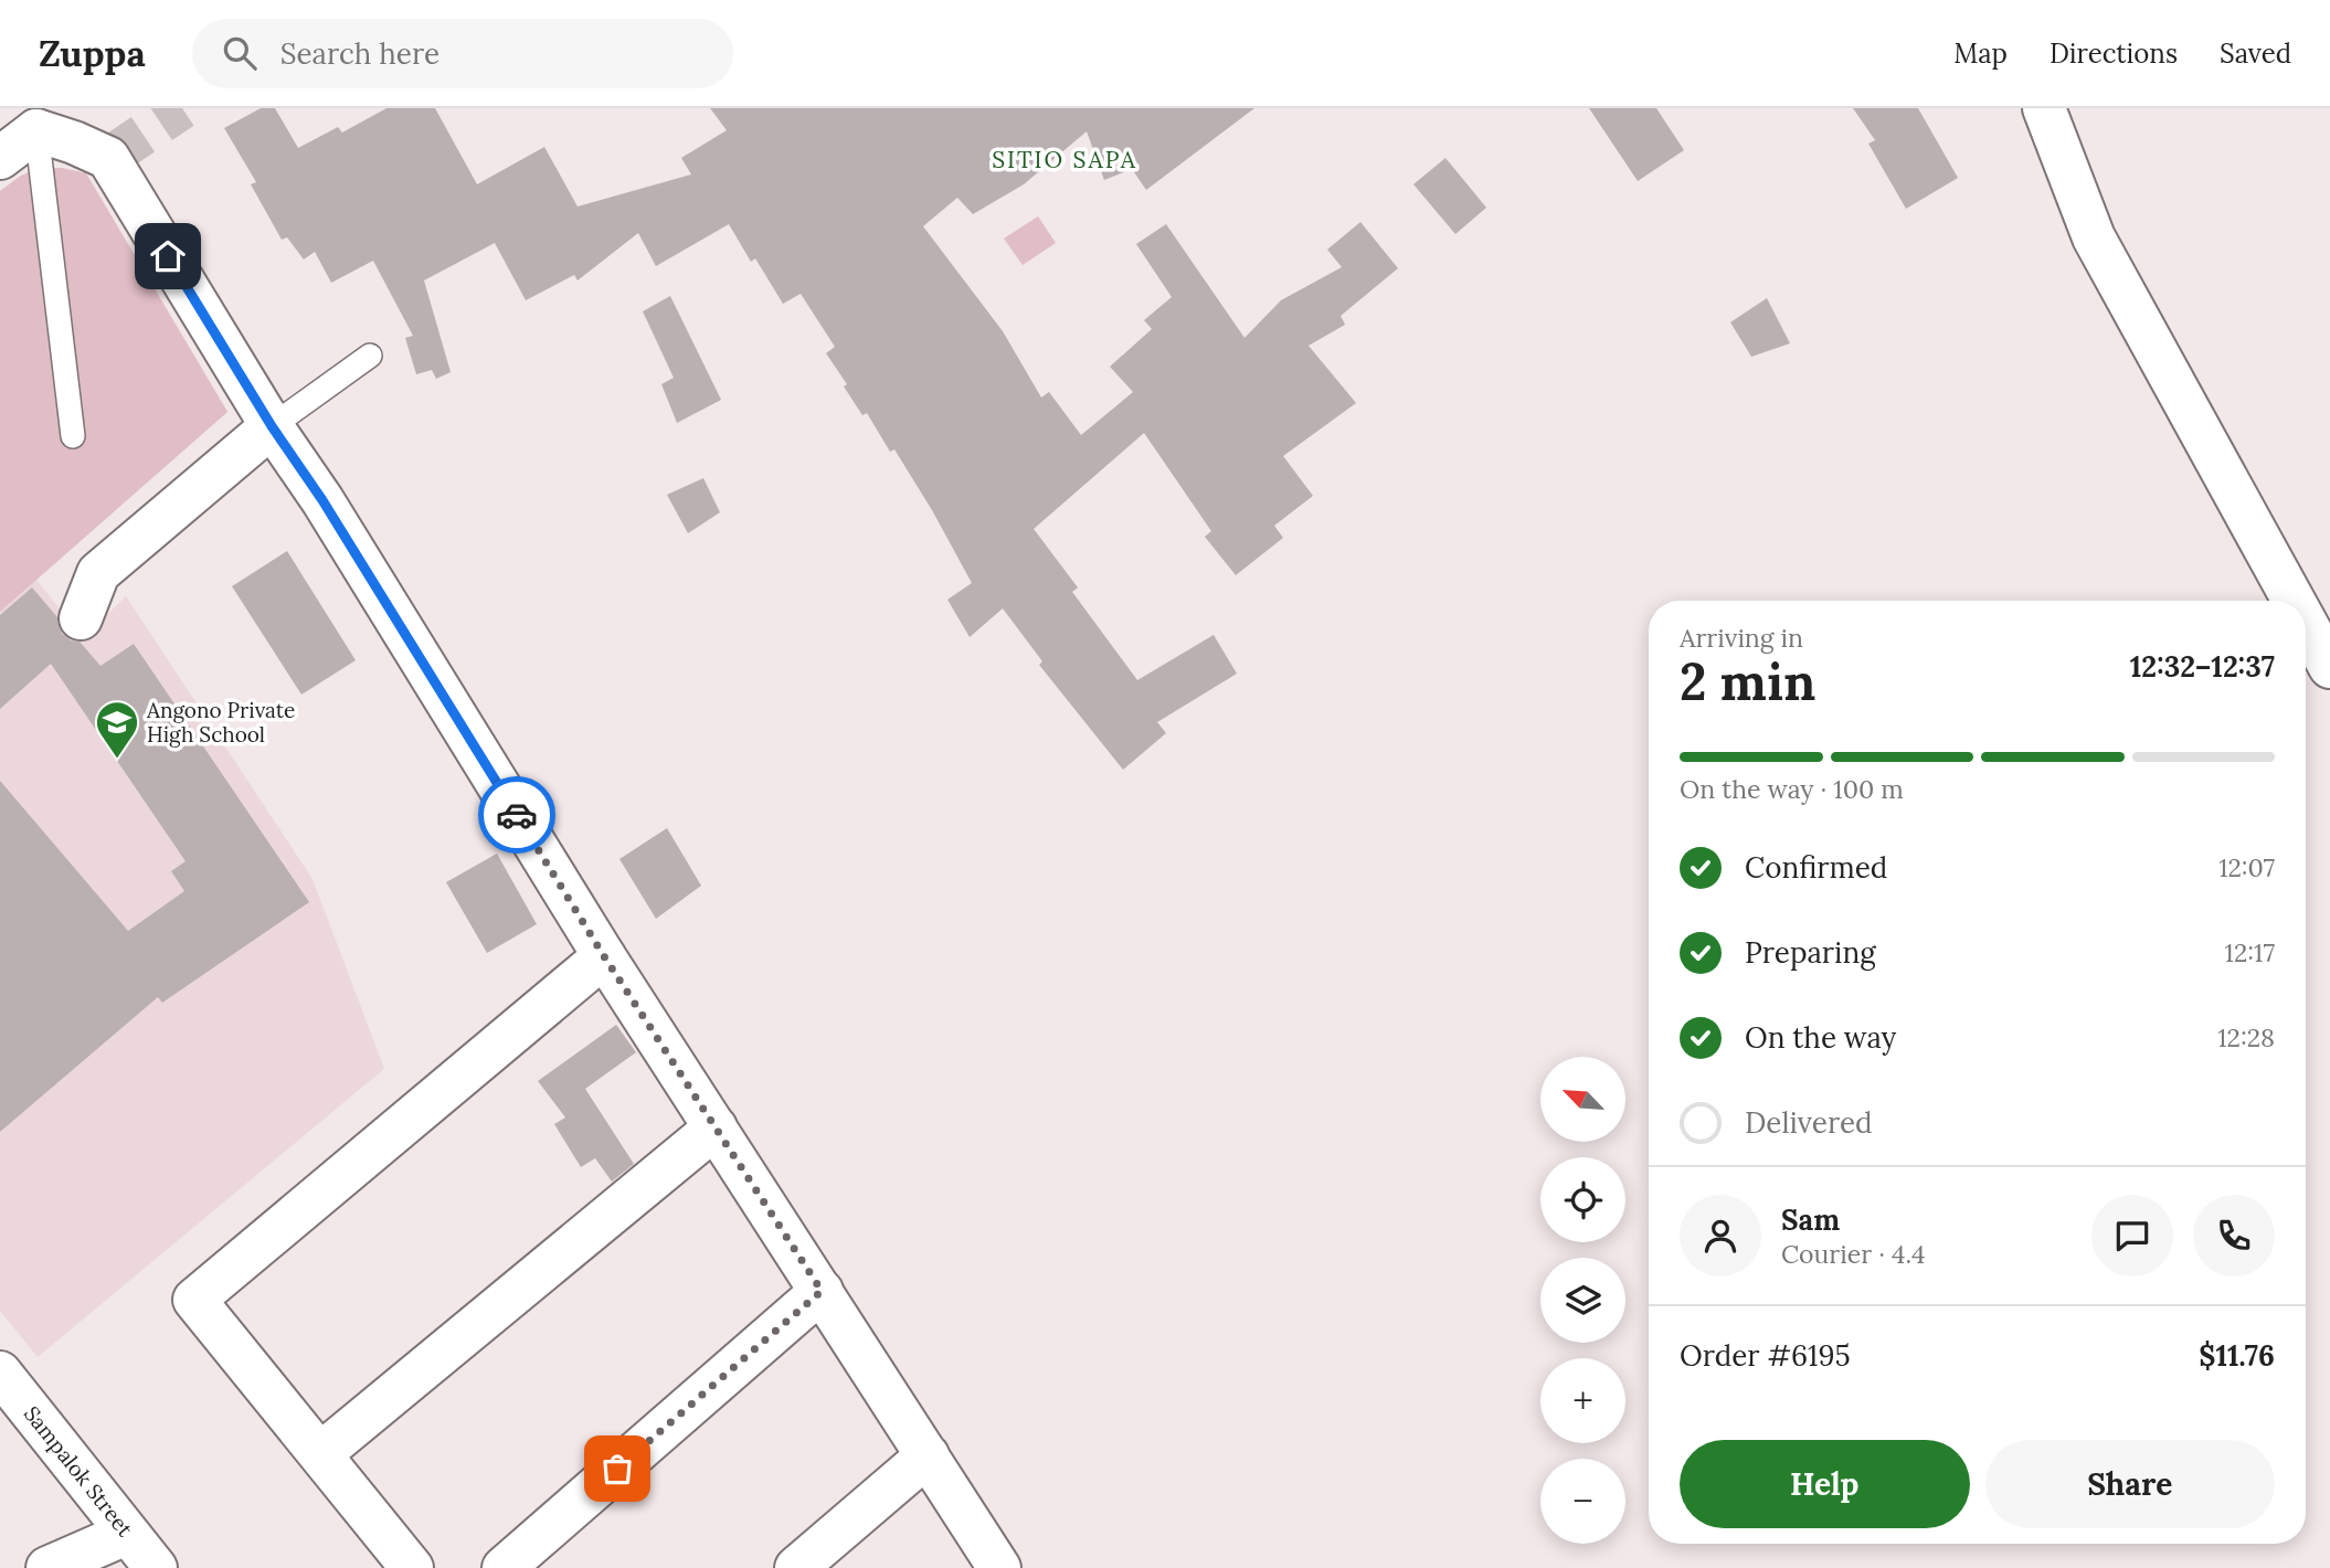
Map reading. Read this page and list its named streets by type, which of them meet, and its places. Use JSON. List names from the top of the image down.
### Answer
{
  "streets": {
    "street": ["Sampalok Street"]
  },
  "districts": ["SITIO SAPA"],
  "places": {
    "school or university": ["Angono Private High School"]
  },
  "north": "top left",
  "page": {
    "header": "Zuppa",
    "search": "Search here",
    "nav": ["Map", "Directions", "Saved"],
    "heading": ["2 min", "Arriving in", "12:32–12:37"],
    "panel": [
      "Sam",
      "Courier · 4.4",
      "Order #6195",
      "$11.76"
    ],
    "bar": "On the way · 100 m",
    "list": [
      ["Confirmed", "12:07"],
      ["Preparing", "12:17"],
      ["On the way", "12:28"],
      "Delivered"
    ],
    "map_buttons": ["+", "−"],
    "buttons": ["Help", "Share"]
  }
}
